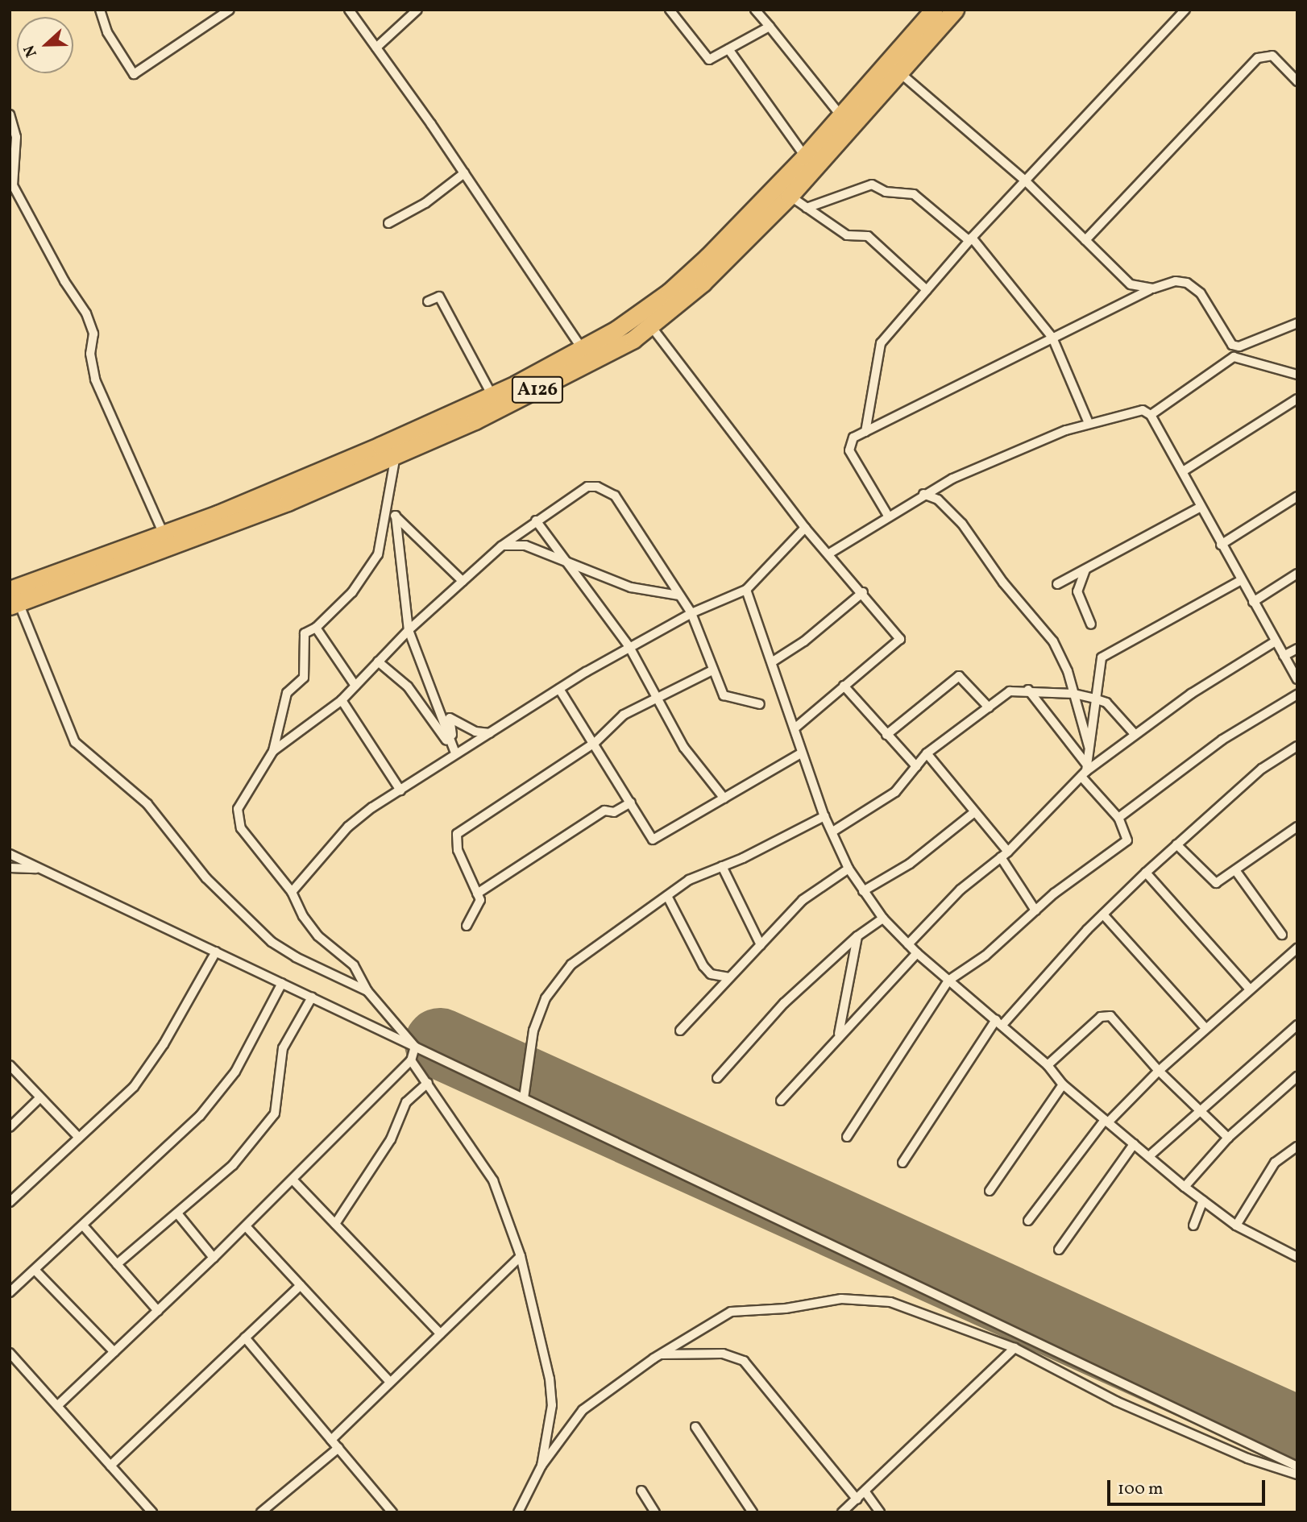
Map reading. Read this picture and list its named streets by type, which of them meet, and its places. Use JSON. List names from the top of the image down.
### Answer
{
  "streets": {
    "highway": ["A126"]
  },
  "scale_bar": "100 m",
  "north": "left"
}
